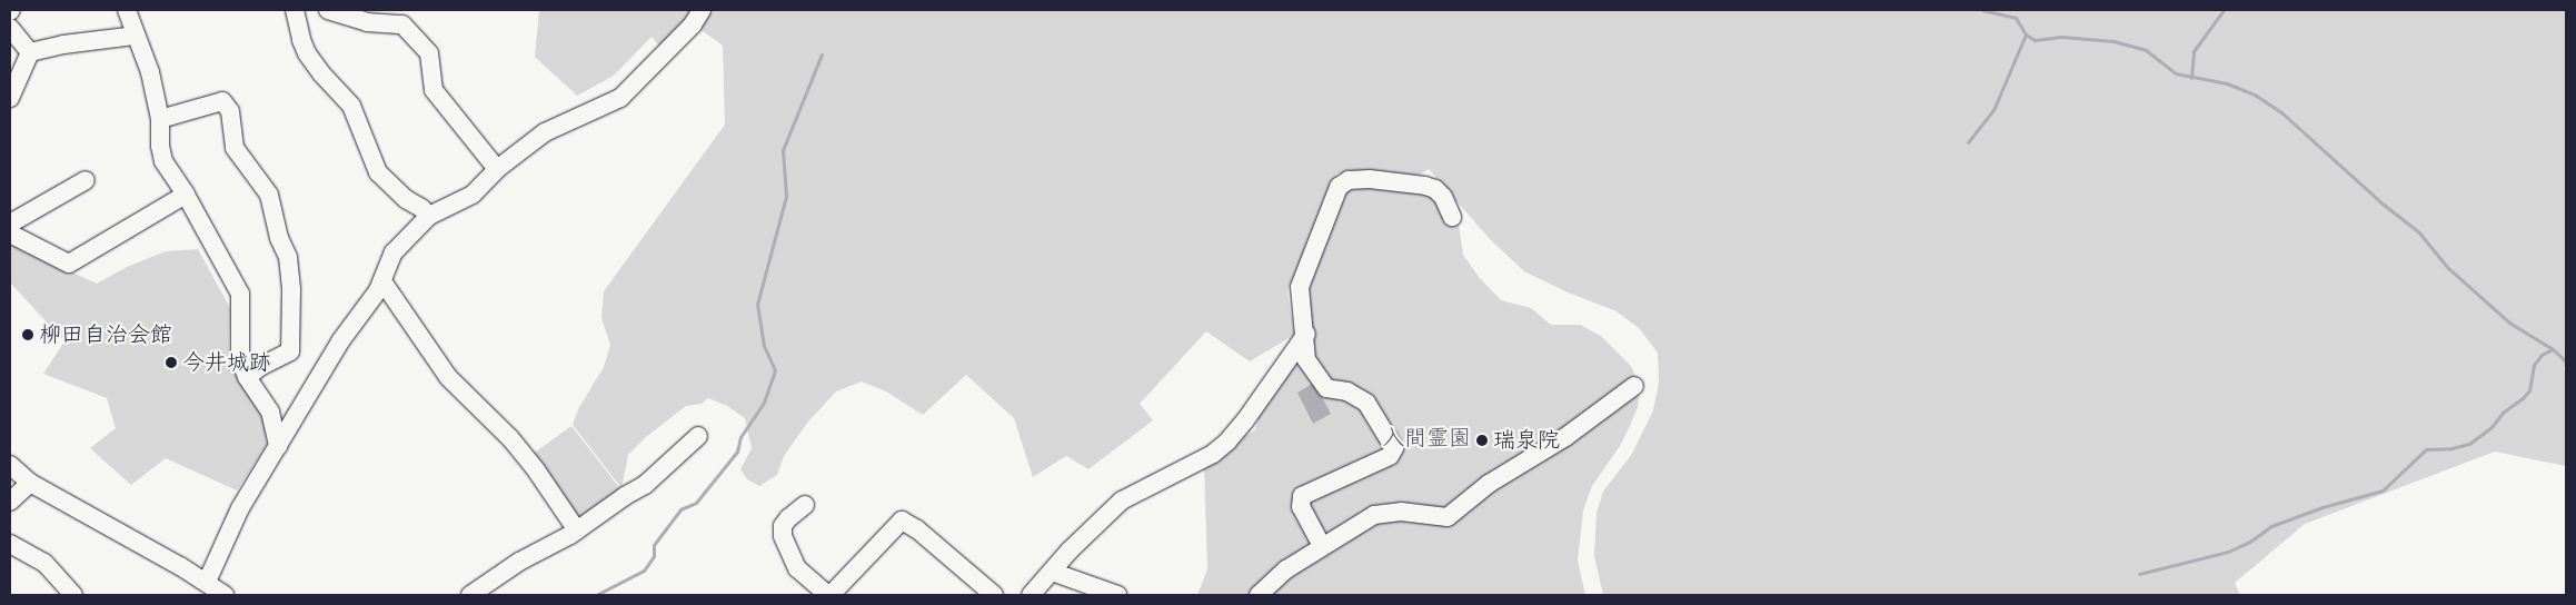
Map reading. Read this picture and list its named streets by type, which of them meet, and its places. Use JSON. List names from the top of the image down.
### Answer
{
  "parks": ["入間霊園"],
  "places": ["柳田自治会館", "今井城跡", "瑞泉院"]
}
